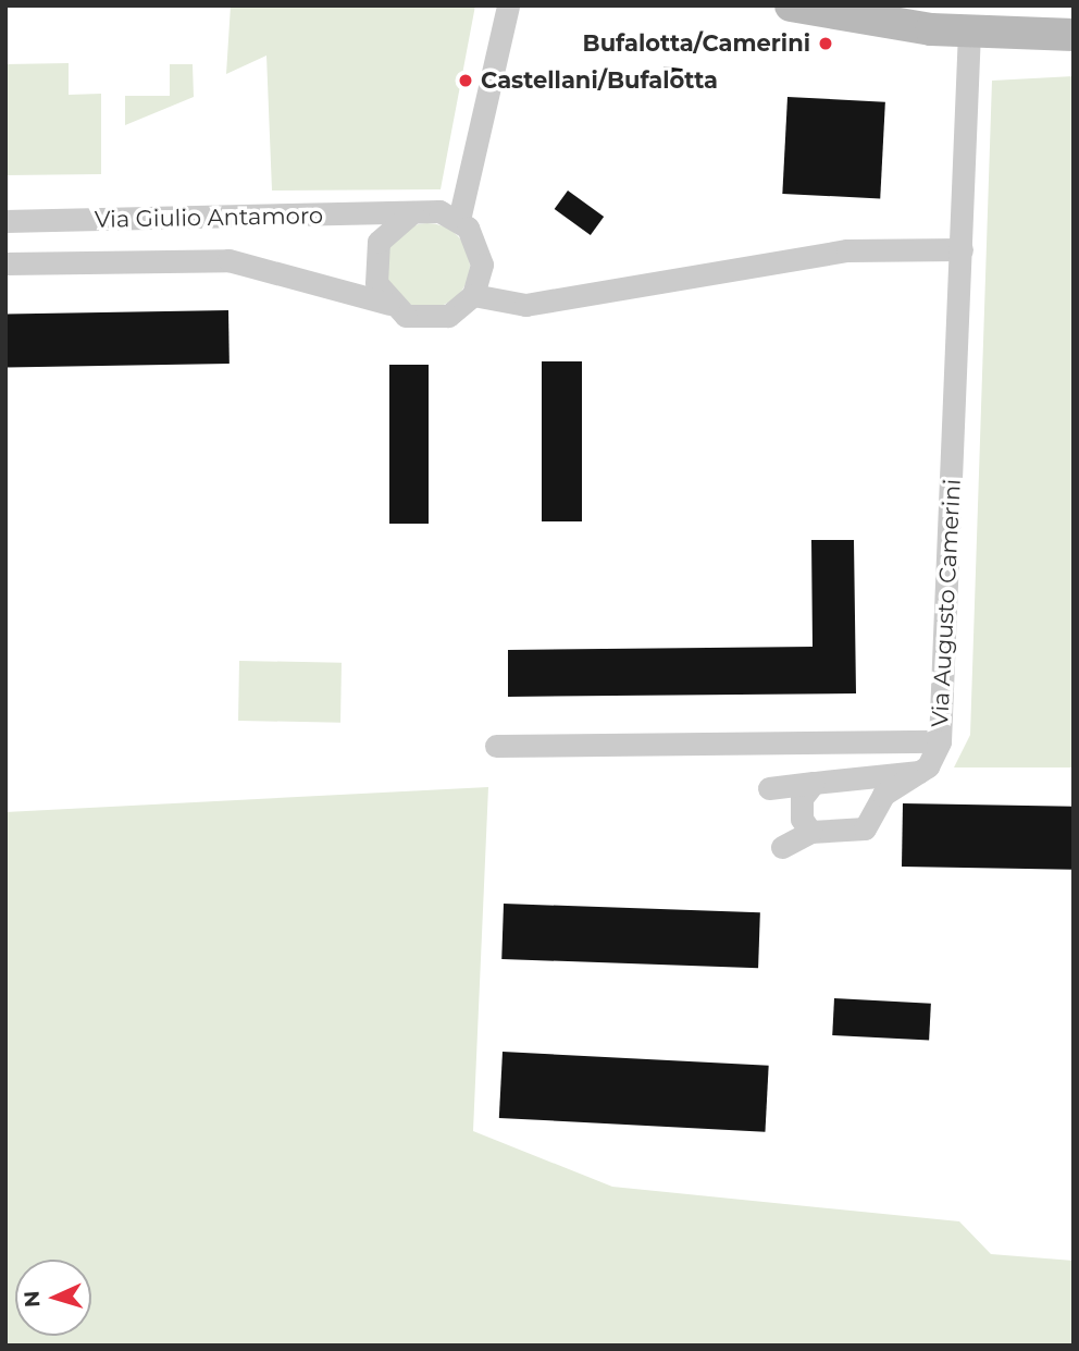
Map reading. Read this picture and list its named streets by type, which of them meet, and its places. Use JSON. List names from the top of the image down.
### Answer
{
  "streets": {
    "street": ["Via Giulio Antamoro", "Via Augusto Camerini"]
  },
  "places": ["Bufalotta/Camerini", "Castellani/Bufalotta"],
  "north": "left"
}
